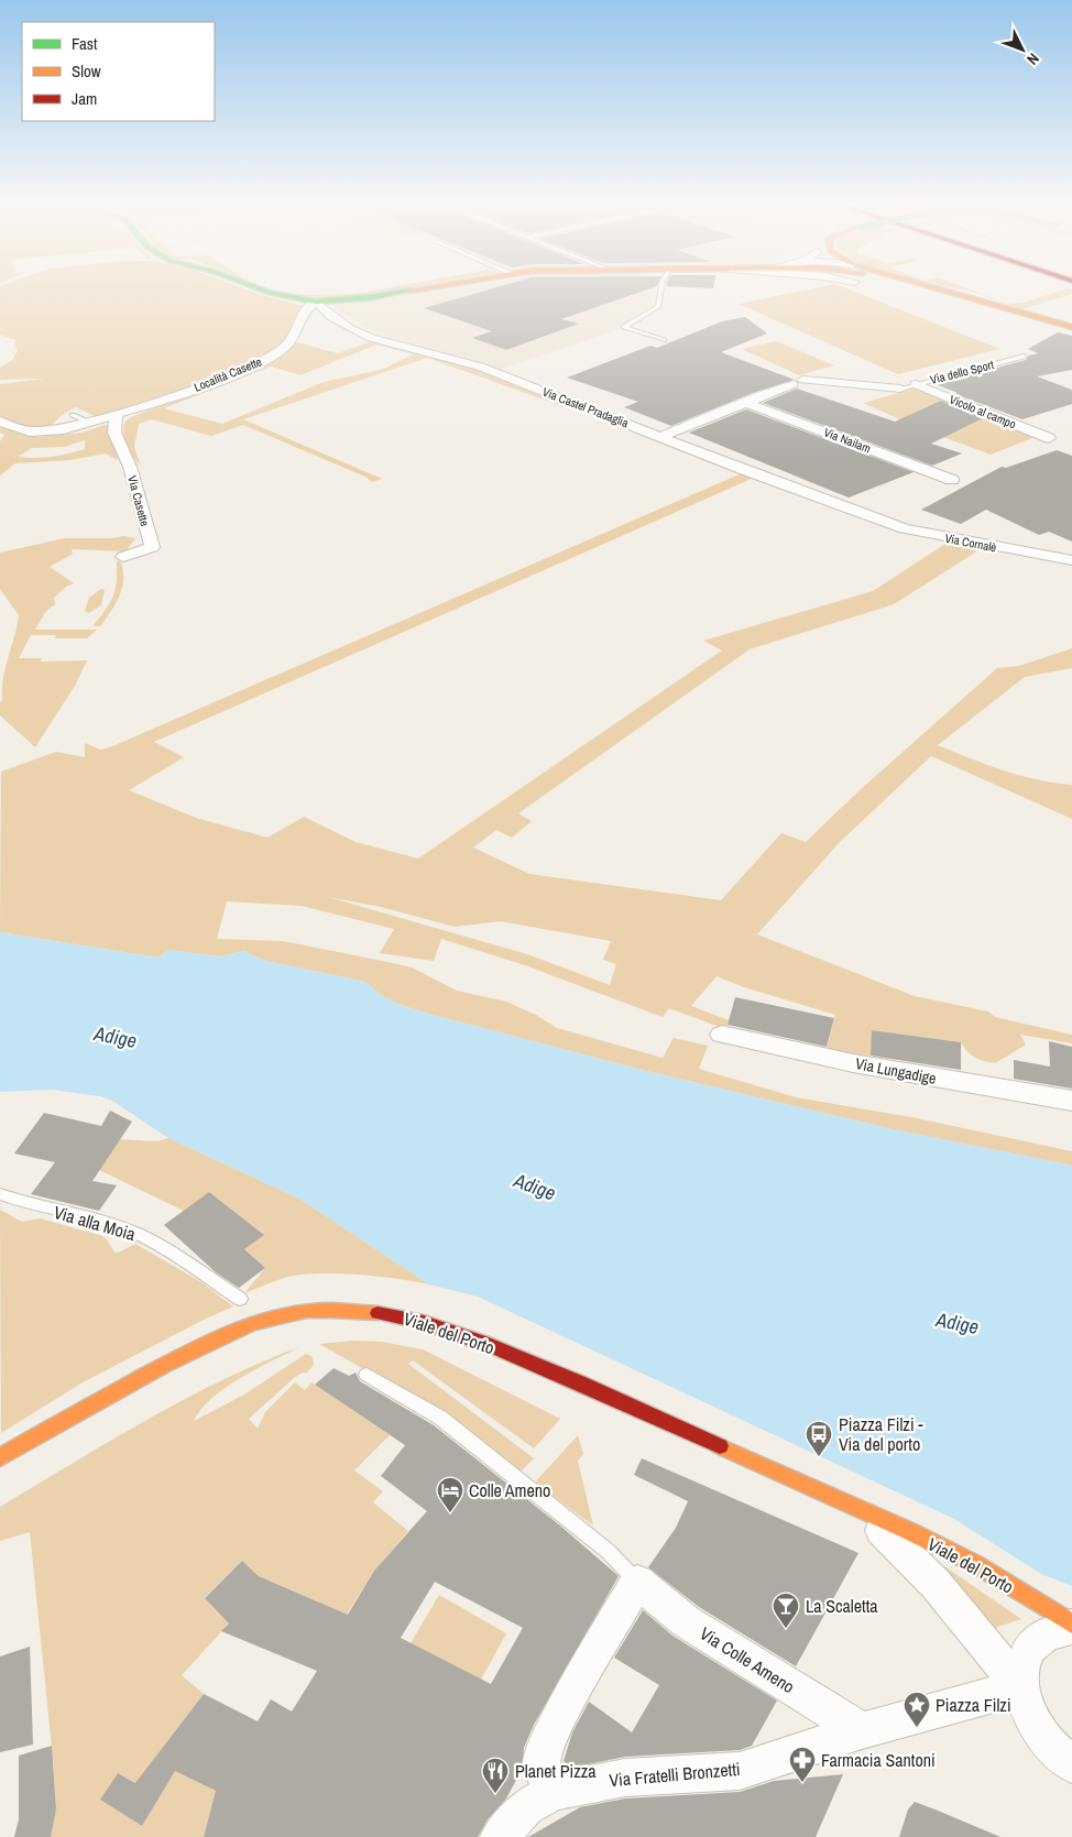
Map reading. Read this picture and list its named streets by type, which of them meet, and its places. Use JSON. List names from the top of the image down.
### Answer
{
  "streets": {
    "main road": ["Viale del Porto"],
    "street": [
      "Località Casette",
      "Via Castel Pradaglia",
      "Vicolo al campo",
      "Via Nailam",
      "Via Casette",
      "Via Cornalè",
      "Via Lungadige",
      "Via Colle Ameno",
      "Via Fratelli Bronzetti"
    ],
    "lane": ["Via dello Sport", "Via alla Moia"]
  },
  "crossings": [
    ["Via dello Sport", "Vicolo al campo"],
    ["Località Casette", "Via Castel Pradaglia"],
    ["Località Casette", "Via Casette"],
    ["Via Castel Pradaglia", "Via Cornalè"],
    ["Via Colle Ameno", "Via Fratelli Bronzetti"]
  ],
  "water": ["Adige"],
  "places": {
    "bus stop": ["Piazza Filzi - Via del porto"],
    "hotel": ["Colle Ameno"],
    "bar": ["La Scaletta"],
    "place": ["Piazza Filzi"],
    "pharmacy": ["Farmacia Santoni"],
    "restaurant": ["Planet Pizza"]
  },
  "legend": ["Fast", "Slow", "Jam"],
  "north": "bottom right"
}
